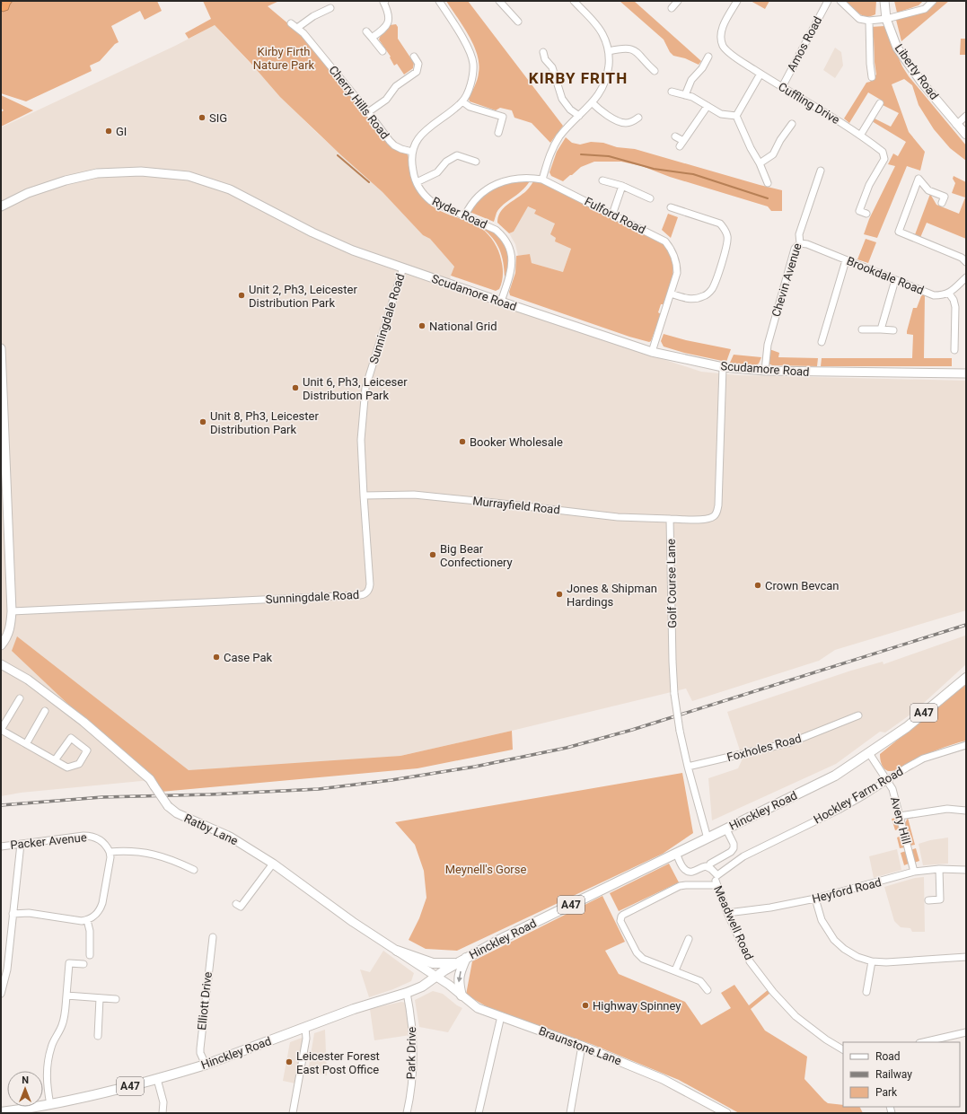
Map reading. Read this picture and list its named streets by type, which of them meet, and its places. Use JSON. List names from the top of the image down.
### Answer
{
  "streets": {
    "main road": ["A47", "Hinckley Road"],
    "street": [
      "Amos Road",
      "Liberty Road",
      "Cherry Hills Road",
      "Cuffling Drive",
      "Ryder Road",
      "Fulford Road",
      "Brookdale Road",
      "Chevin Avenue",
      "Scudamore Road",
      "Sunningdale Road",
      "Murrayfield Road",
      "Golf Course Lane",
      "Foxholes Road",
      "Hockley Farm Road",
      "Avery Hill",
      "Ratby Lane",
      "Packer Avenue",
      "Heyford Road",
      "Meadwell Road",
      "Elliott Drive",
      "Braunstone Lane",
      "Park Drive"
    ]
  },
  "crossings": [
    ["Amos Road", "Cuffling Drive"],
    ["Cherry Hills Road", "Ryder Road"],
    ["Ryder Road", "Fulford Road"],
    ["Ryder Road", "Scudamore Road"],
    ["Fulford Road", "Scudamore Road"],
    ["Brookdale Road", "Chevin Avenue"],
    ["Chevin Avenue", "Scudamore Road"],
    ["Scudamore Road", "Sunningdale Road"],
    ["Sunningdale Road", "Murrayfield Road"],
    ["Murrayfield Road", "Golf Course Lane"],
    ["Golf Course Lane", "Foxholes Road"],
    ["Golf Course Lane", "Hinckley Road"],
    ["Hockley Farm Road", "Avery Hill"],
    ["Hockley Farm Road", "Meadwell Road"],
    ["Hinckley Road", "Avery Hill"],
    ["Hinckley Road", "Ratby Lane"],
    ["Hinckley Road", "Elliott Drive"],
    ["Hinckley Road", "Braunstone Lane"],
    ["Hinckley Road", "Park Drive"],
    ["Avery Hill", "Heyford Road"],
    ["Ratby Lane", "Braunstone Lane"],
    ["Heyford Road", "Meadwell Road"]
  ],
  "districts": ["KIRBY FRITH"],
  "parks": ["Kirby Firth Nature Park", "Meynell's Gorse"],
  "places": [
    "SIG",
    "GI",
    "Unit 2, Ph3, Leicester Distribution Park",
    "National Grid",
    "Unit 6, Ph3, Leiceser Distribution Park",
    "Unit 8, Ph3, Leicester Distribution Park",
    "Booker Wholesale",
    "Big Bear Confectionery",
    "Crown Bevcan",
    "Jones & Shipman Hardings",
    "Case Pak",
    "Highway Spinney",
    "Leicester Forest East Post Office"
  ],
  "legend": ["Road", "Railway", "Park"],
  "north": "top"
}
